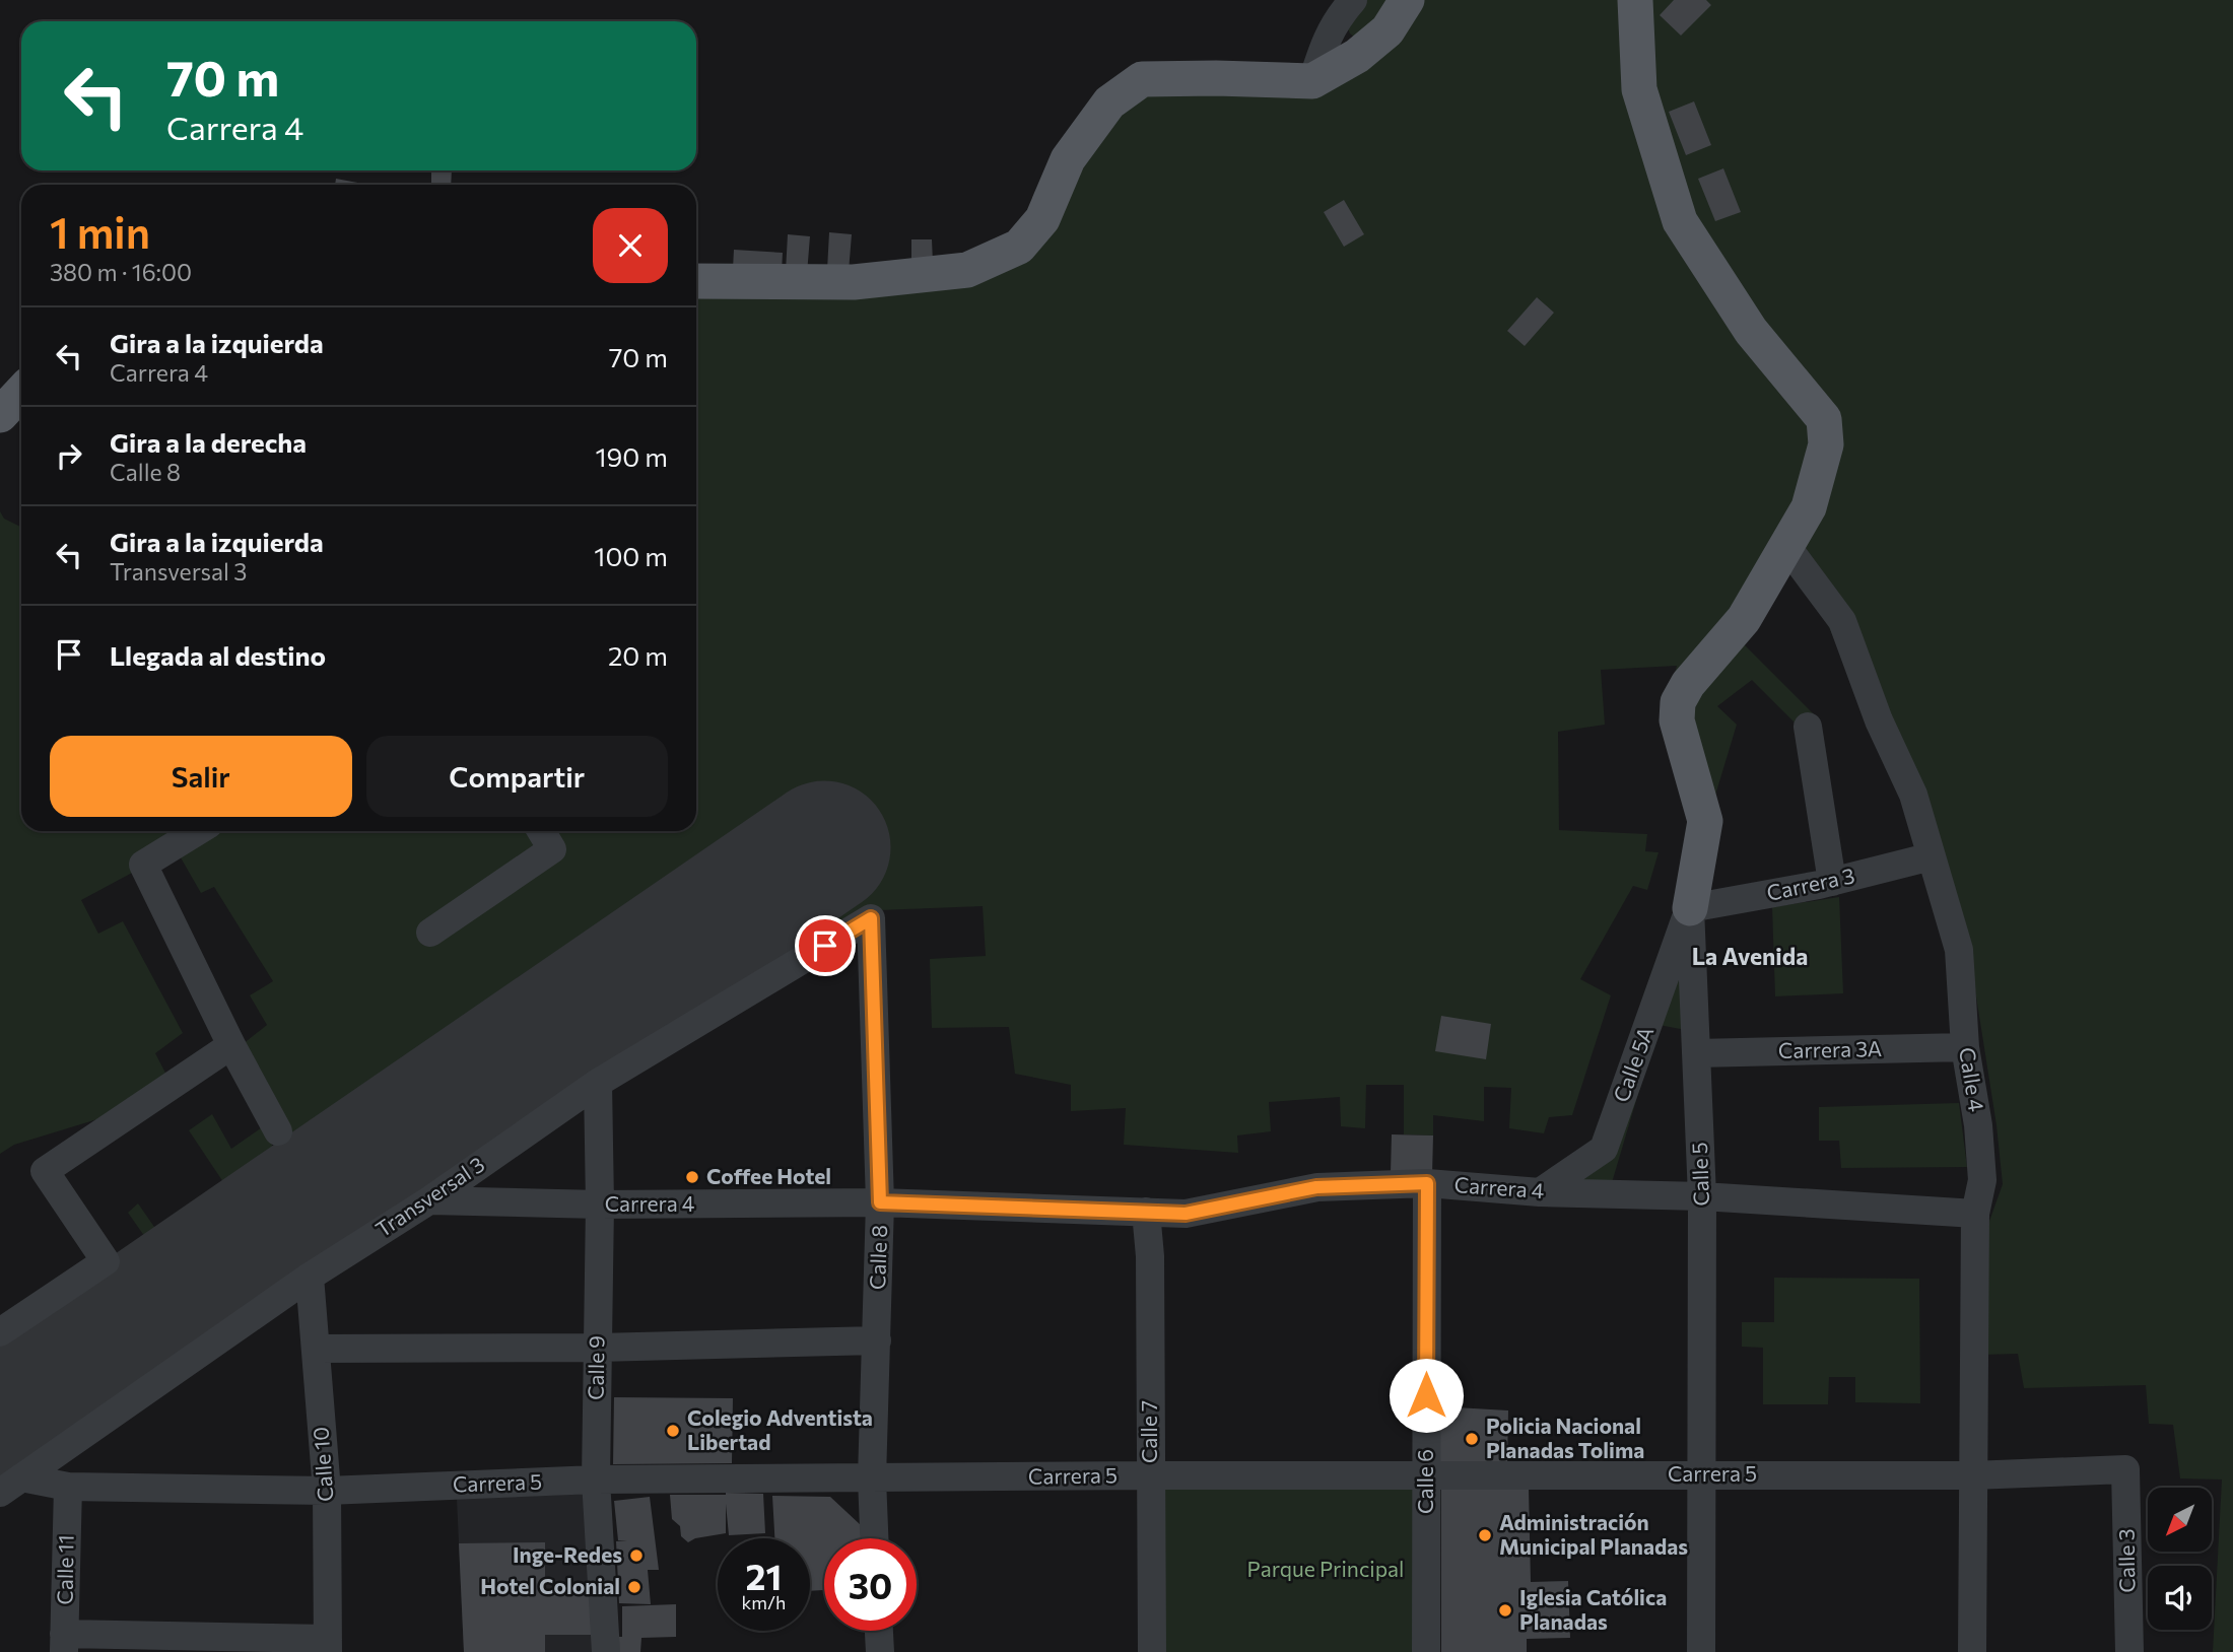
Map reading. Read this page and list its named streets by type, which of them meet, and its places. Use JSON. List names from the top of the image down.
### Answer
{
  "streets": {
    "main road": ["Calle 5"],
    "street": [
      "Carrera 3",
      "Carrera 3A",
      "Calle 5A",
      "Calle 4",
      "Carrera 4",
      "Transversal 3",
      "Calle 8",
      "Calle 9",
      "Calle 7",
      "Calle 10",
      "Carrera 5",
      "Calle 6",
      "Calle 3",
      "Calle 11"
    ]
  },
  "crossings": [
    ["Carrera 3", "Calle 5A"],
    ["Carrera 3", "Calle 4"],
    ["Carrera 3", "Calle 5"],
    ["Carrera 3A", "Calle 4"],
    ["Carrera 3A", "Calle 5"],
    ["Calle 5A", "Calle 5"],
    ["Calle 5A", "Carrera 4"],
    ["Calle 4", "Calle 5"],
    ["Calle 4", "Carrera 4"],
    ["Calle 4", "Carrera 5"],
    ["Calle 5", "Carrera 4"],
    ["Calle 5", "Carrera 5"],
    ["Carrera 4", "Transversal 3"],
    ["Carrera 4", "Calle 8"],
    ["Carrera 4", "Calle 9"],
    ["Carrera 4", "Calle 7"],
    ["Carrera 4", "Calle 6"],
    ["Transversal 3", "Calle 8"],
    ["Transversal 3", "Calle 9"],
    ["Transversal 3", "Calle 10"],
    ["Transversal 3", "Carrera 5"],
    ["Calle 8", "Carrera 5"],
    ["Calle 9", "Carrera 5"],
    ["Calle 7", "Carrera 5"],
    ["Calle 10", "Carrera 5"],
    ["Carrera 5", "Calle 6"],
    ["Carrera 5", "Calle 3"],
    ["Carrera 5", "Calle 11"]
  ],
  "districts": ["La Avenida"],
  "parks": ["Parque Principal"],
  "places": [
    "Coffee Hotel",
    "Colegio Adventista Libertad",
    "Policia Nacional Planadas Tolima",
    "Administración Municipal Planadas",
    "Inge-Redes",
    "Hotel Colonial",
    "Iglesia Católica Planadas"
  ],
  "north": "bottom left",
  "page": {
    "turn": ["70 m", "Carrera 4"],
    "heading": ["1 min", "380 m · 16:00"],
    "list": [
      {
        "name": "Gira a la izquierda",
        "note": "Carrera 4",
        "value": "70 m"
      },
      {
        "name": "Gira a la derecha",
        "note": "Calle 8",
        "value": "190 m"
      },
      {
        "name": "Gira a la izquierda",
        "note": "Transversal 3",
        "value": "100 m"
      },
      {
        "name": "Llegada al destino",
        "value": "20 m"
      }
    ],
    "buttons": ["Salir", "Compartir"],
    "speed": "21 km/h",
    "limit": "30"
  }
}
